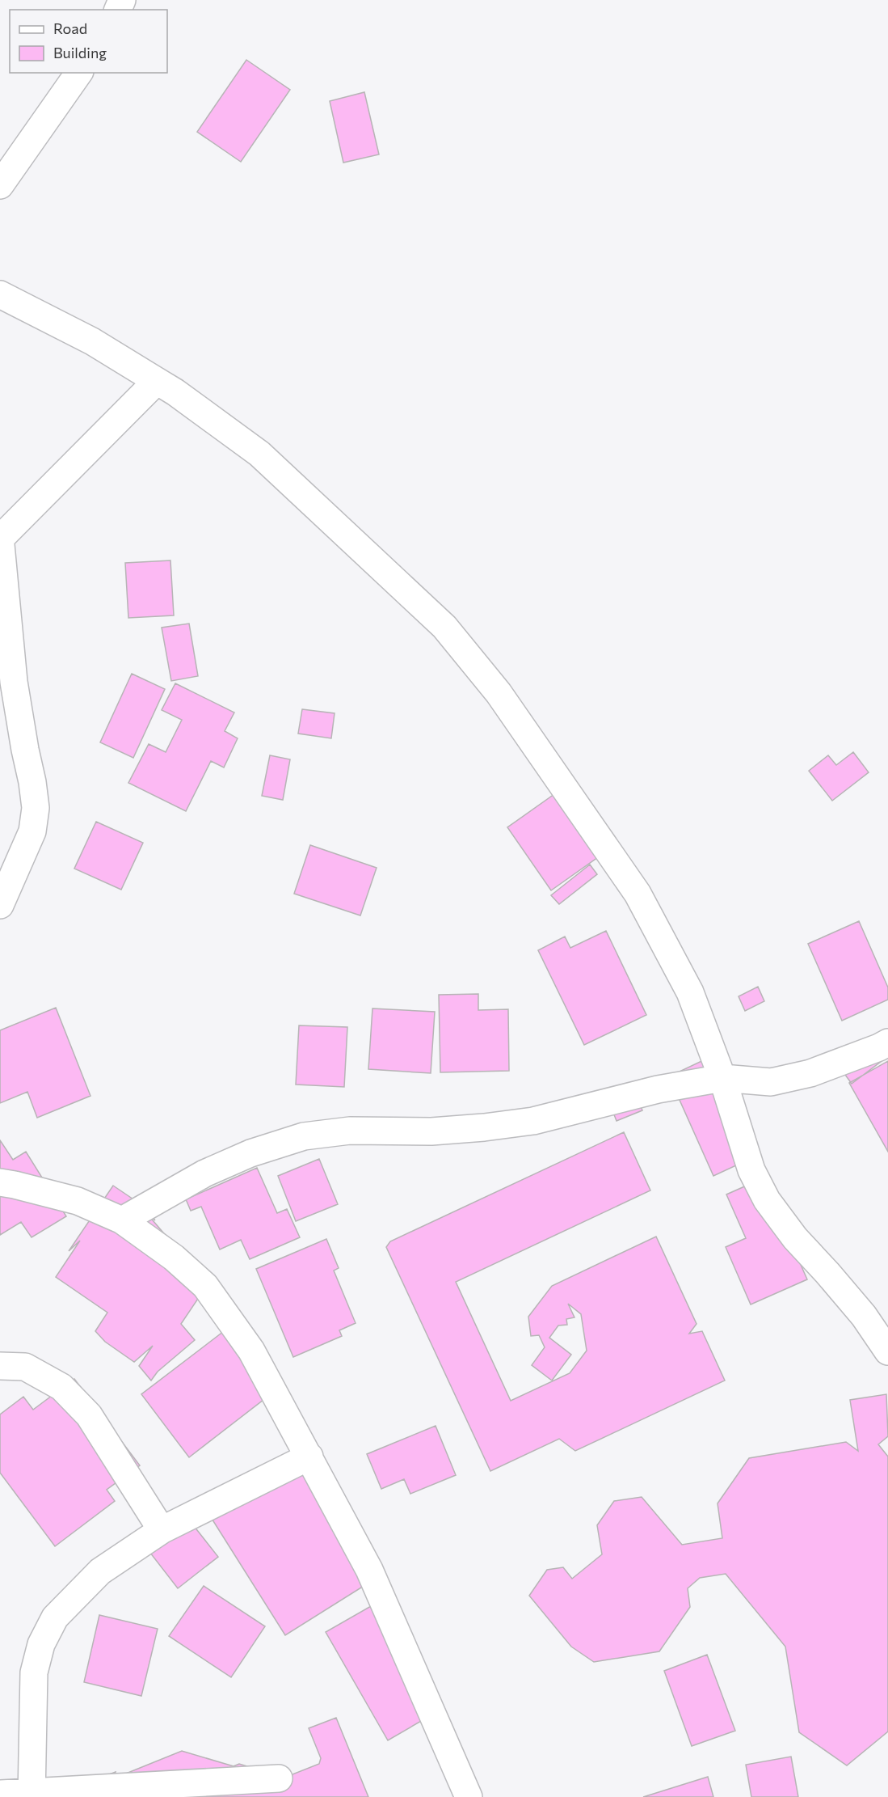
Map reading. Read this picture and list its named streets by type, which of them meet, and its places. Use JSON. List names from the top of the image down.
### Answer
{
  "legend": ["Road", "Building"]
}
